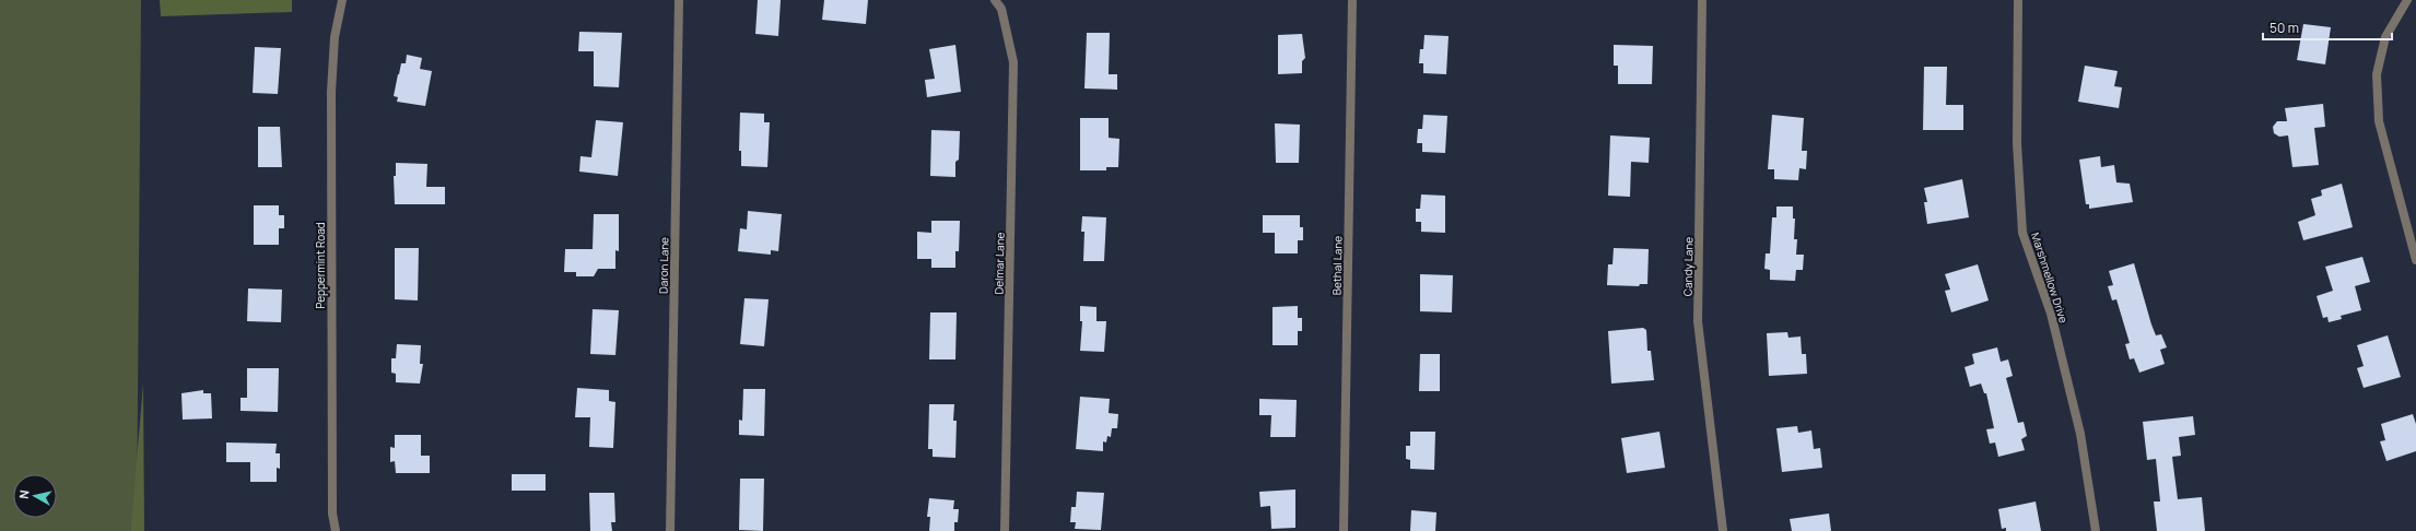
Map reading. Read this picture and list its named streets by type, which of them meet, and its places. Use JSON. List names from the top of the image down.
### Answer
{
  "streets": {
    "street": [
      "Delmar Lane",
      "Peppermint Road",
      "Daron Lane",
      "Bethal Lane",
      "Candy Lane",
      "Marshmellow Drive"
    ]
  },
  "scale_bar": "50 m",
  "north": "left"
}
